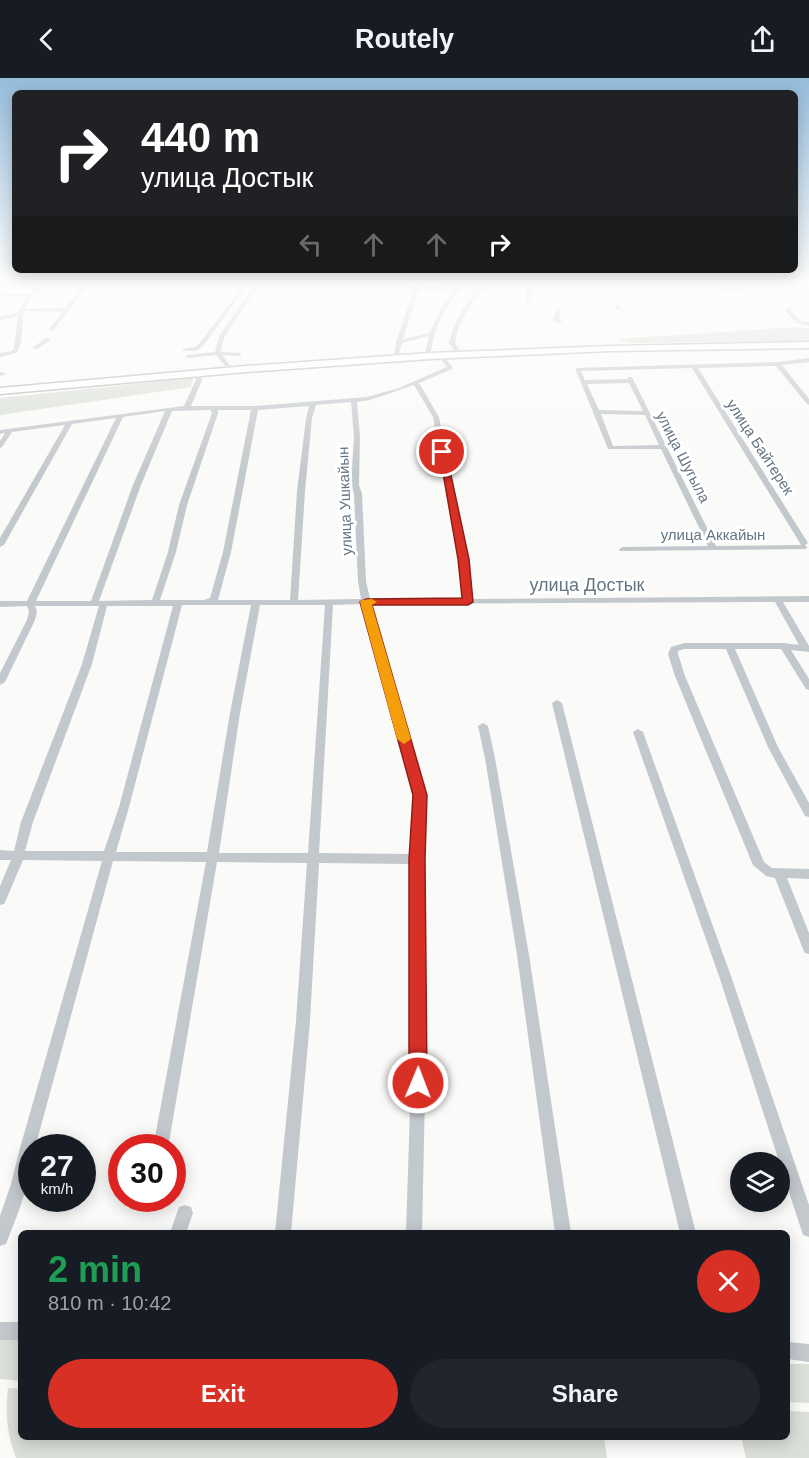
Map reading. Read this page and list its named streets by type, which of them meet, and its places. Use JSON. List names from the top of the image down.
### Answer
{
  "streets": {
    "street": [
      "улица Байтерек",
      "улица Шугыла",
      "улица Ушкайын",
      "улица Аккайын",
      "улица Достык"
    ]
  },
  "crossings": [
    ["улица Байтерек", "улица Аккайын"],
    ["улица Шугыла", "улица Аккайын"],
    ["улица Ушкайын", "улица Достык"]
  ],
  "page": {
    "header": "Routely",
    "turn": ["440 m", "улица Достык"],
    "speed": "27 km/h",
    "limit": "30",
    "heading": ["2 min", "810 m · 10:42"],
    "buttons": ["Exit", "Share"]
  }
}
